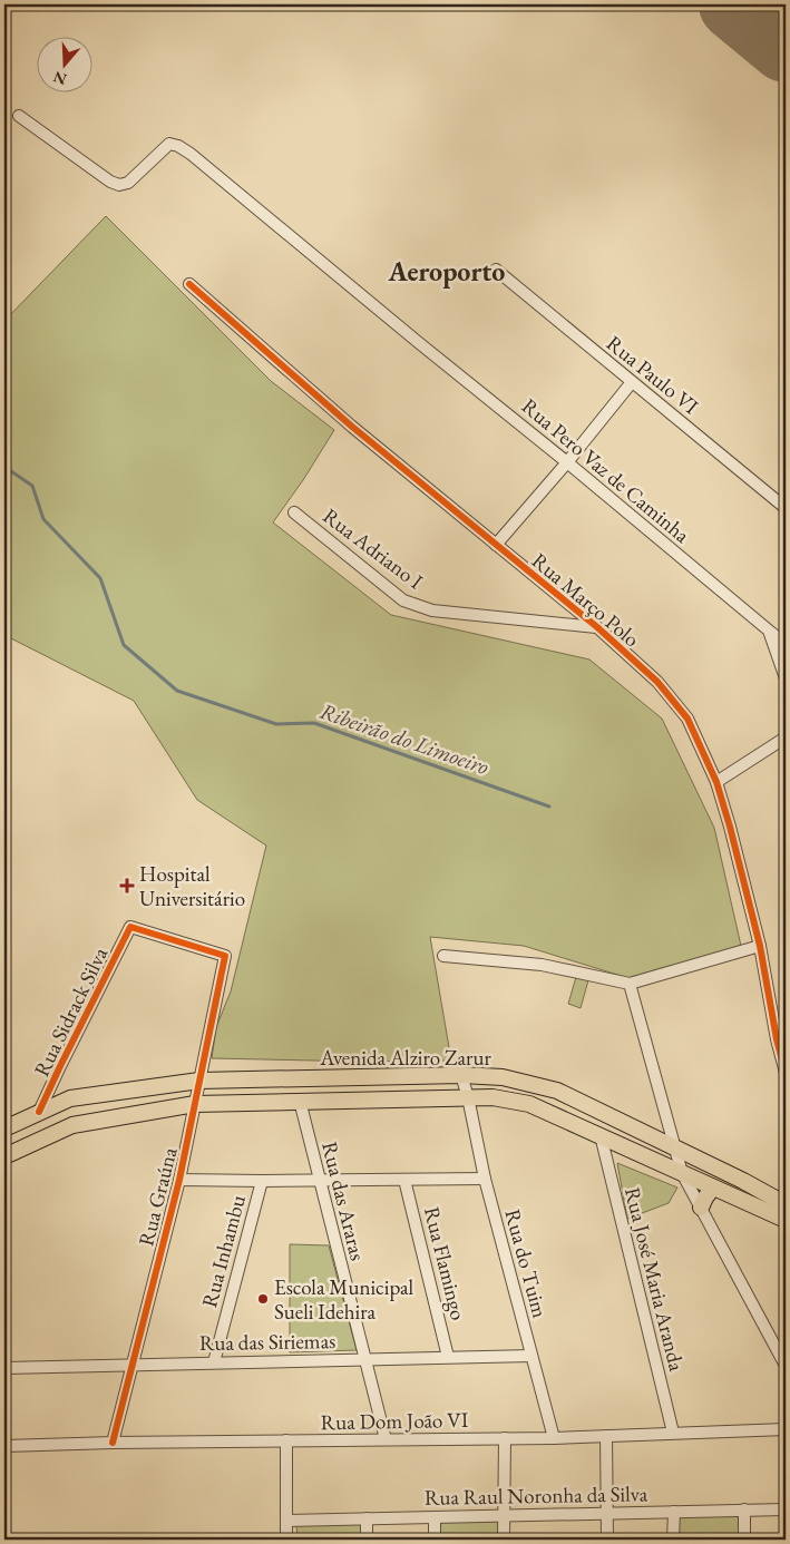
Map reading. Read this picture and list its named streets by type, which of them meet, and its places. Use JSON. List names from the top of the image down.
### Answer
{
  "streets": {
    "main road": ["Avenida Alziro Zarur"],
    "street": [
      "Rua Paulo VI",
      "Rua Pero Vaz de Caminha",
      "Rua Adriano I",
      "Rua Março Polo",
      "Rua Sidrack Silva",
      "Rua Graúna",
      "Rua das Araras",
      "Rua Inhambu",
      "Rua Flamingo",
      "Rua do Tuim",
      "Rua José Maria Aranda",
      "Rua das Siriemas",
      "Rua Dom João VI",
      "Rua Raul Noronha da Silva"
    ]
  },
  "crossings": [
    ["Rua Adriano I", "Rua Março Polo"],
    ["Rua Sidrack Silva", "Avenida Alziro Zarur"],
    ["Rua Sidrack Silva", "Rua Graúna"],
    ["Avenida Alziro Zarur", "Rua Graúna"],
    ["Avenida Alziro Zarur", "Rua das Araras"],
    ["Avenida Alziro Zarur", "Rua do Tuim"],
    ["Avenida Alziro Zarur", "Rua José Maria Aranda"],
    ["Rua Graúna", "Rua das Siriemas"],
    ["Rua Graúna", "Rua Dom João VI"],
    ["Rua das Araras", "Rua das Siriemas"],
    ["Rua das Araras", "Rua Dom João VI"],
    ["Rua Inhambu", "Rua das Siriemas"],
    ["Rua Flamingo", "Rua das Siriemas"],
    ["Rua do Tuim", "Rua das Siriemas"],
    ["Rua do Tuim", "Rua Dom João VI"],
    ["Rua José Maria Aranda", "Rua Dom João VI"]
  ],
  "districts": ["Aeroporto"],
  "water": ["Ribeirão do Limoeiro"],
  "places": {
    "health": ["Hospital Universitário"],
    "other": ["Escola Municipal Sueli Idehira"]
  },
  "north": "bottom"
}
